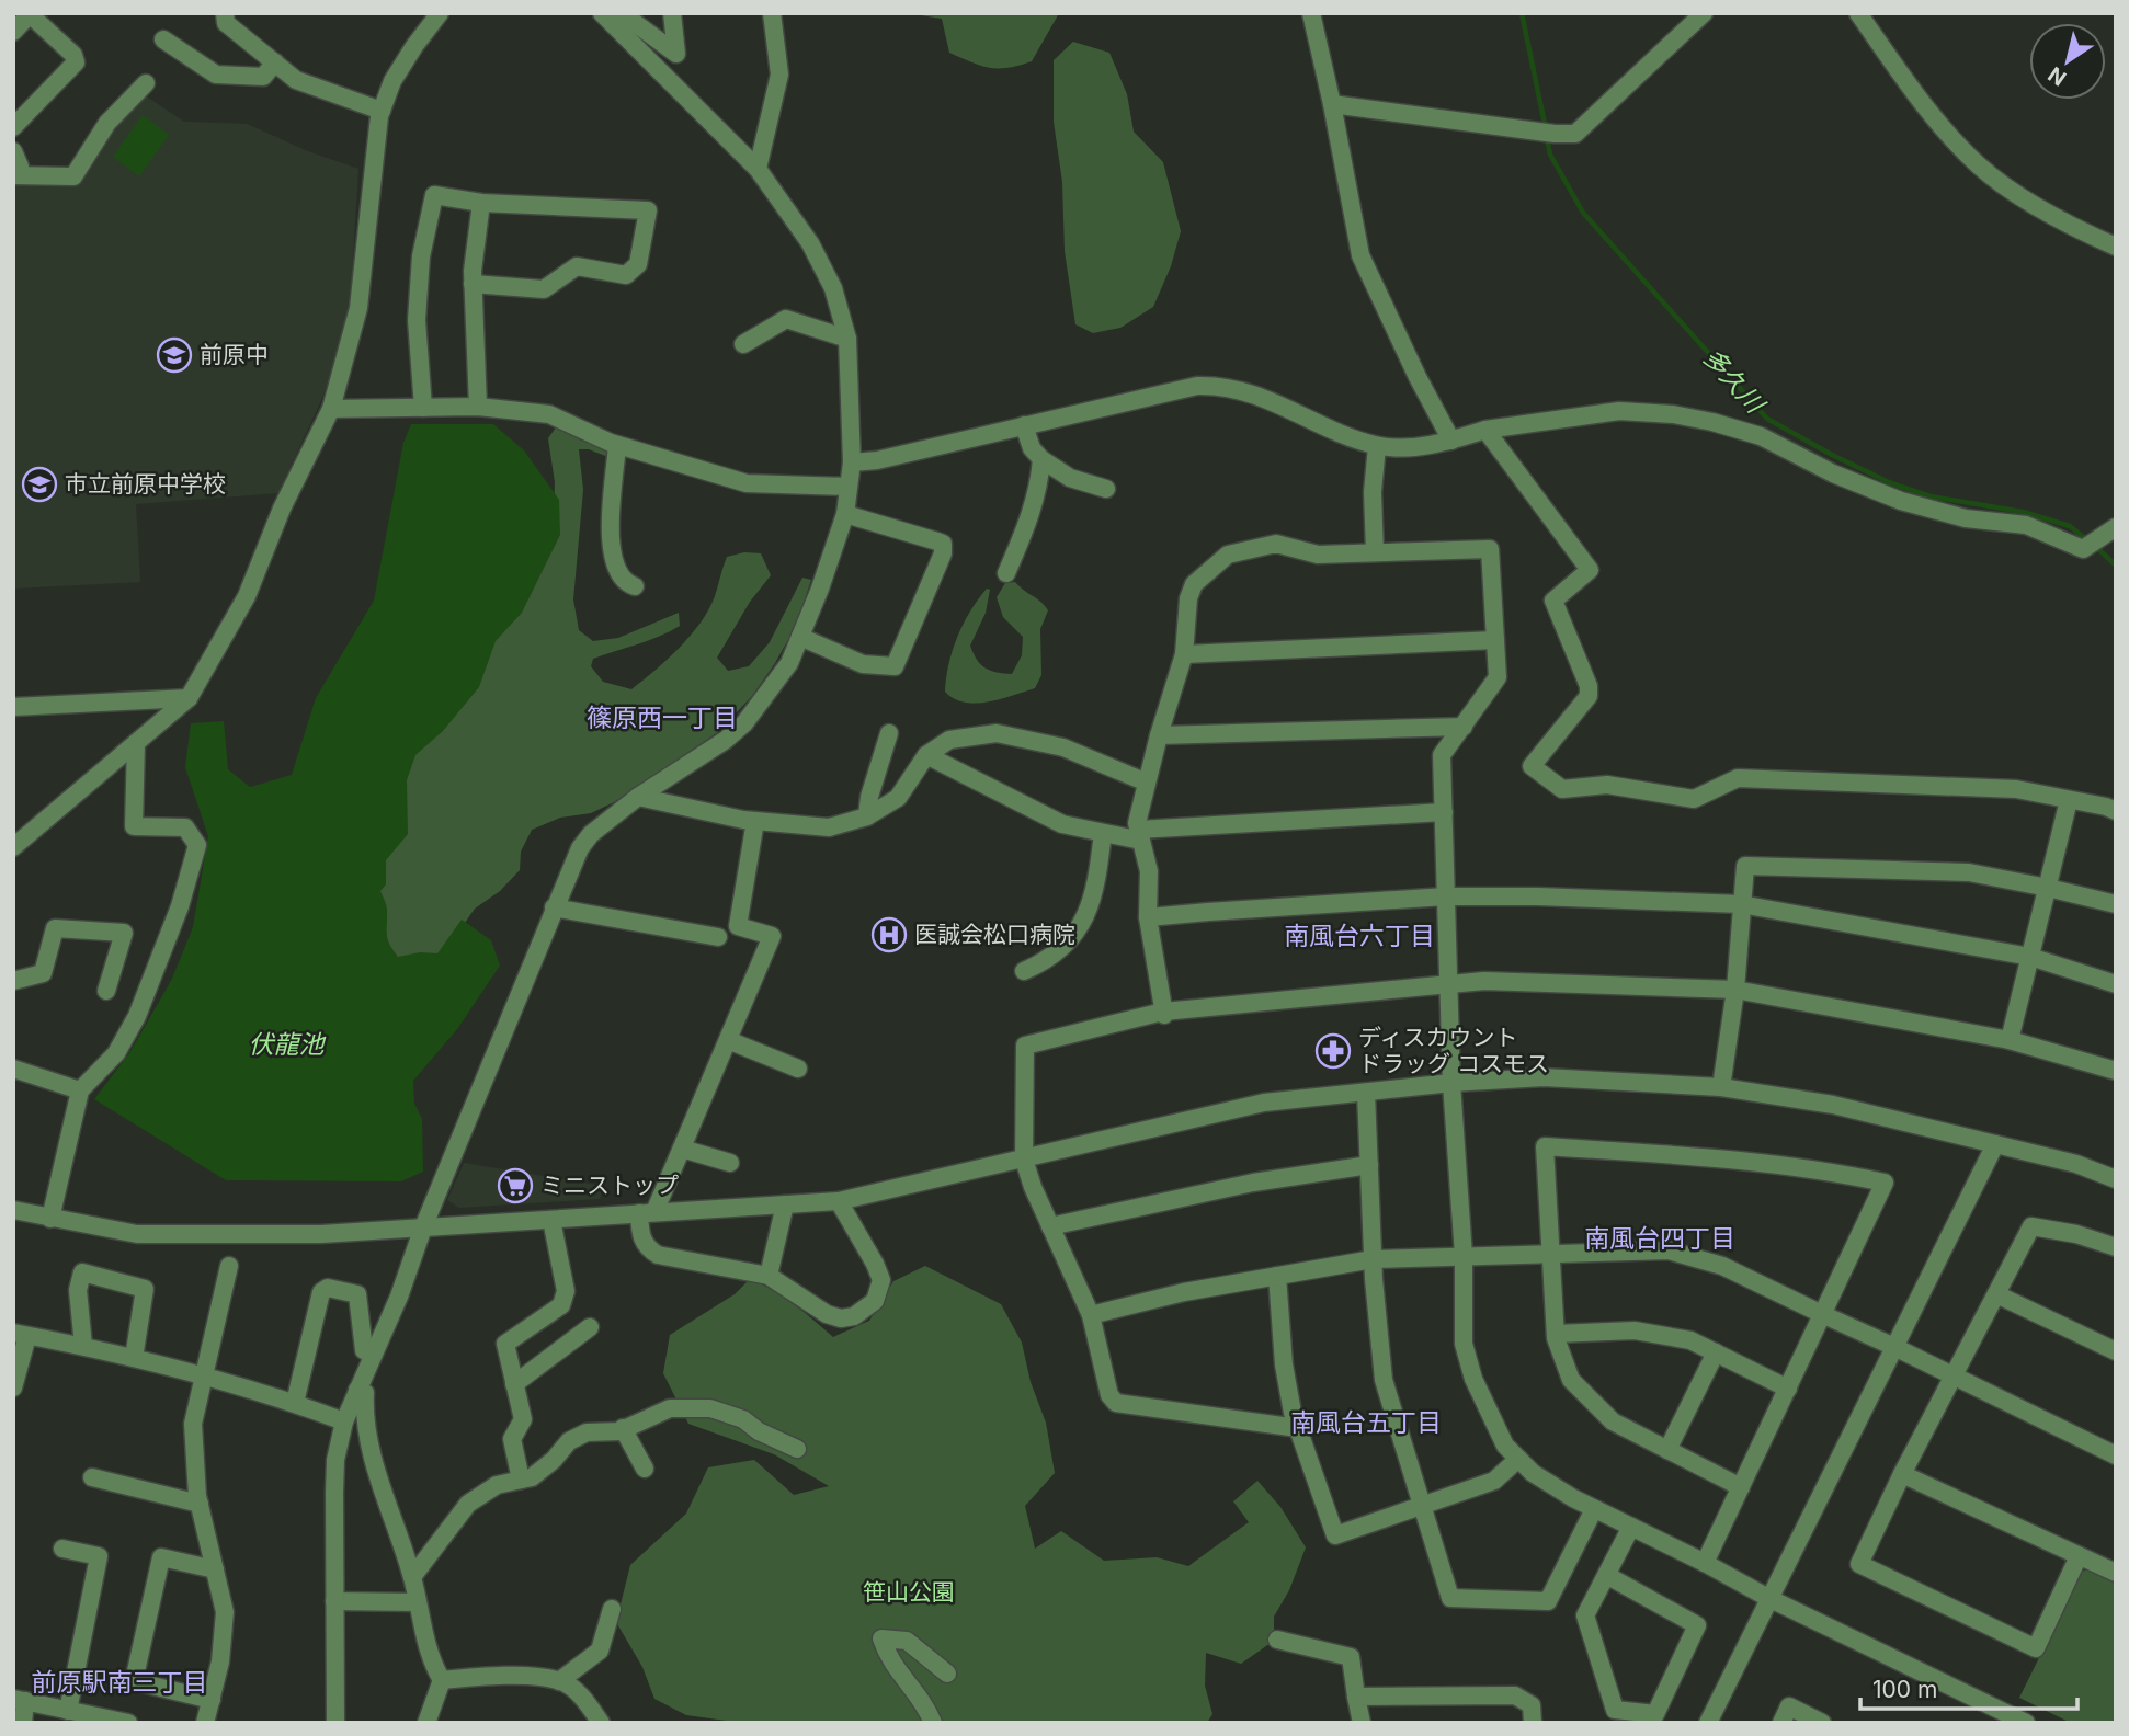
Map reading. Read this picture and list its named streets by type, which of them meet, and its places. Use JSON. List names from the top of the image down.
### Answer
{
  "districts": [
    "篠原西一丁目",
    "南風台六丁目",
    "南風台四丁目",
    "南風台五丁目",
    "前原駅南三丁目"
  ],
  "water": ["多久川", "伏龍池"],
  "parks": ["笹山公園"],
  "places": {
    "school or university": ["前原中", "市立前原中学校"],
    "hospital": ["医誠会松口病院"],
    "pharmacy": ["ディスカウント ドラッグ コスモス"],
    "supermarket": ["ミニストップ"]
  },
  "scale_bar": "100 m",
  "north": "bottom left"
}
